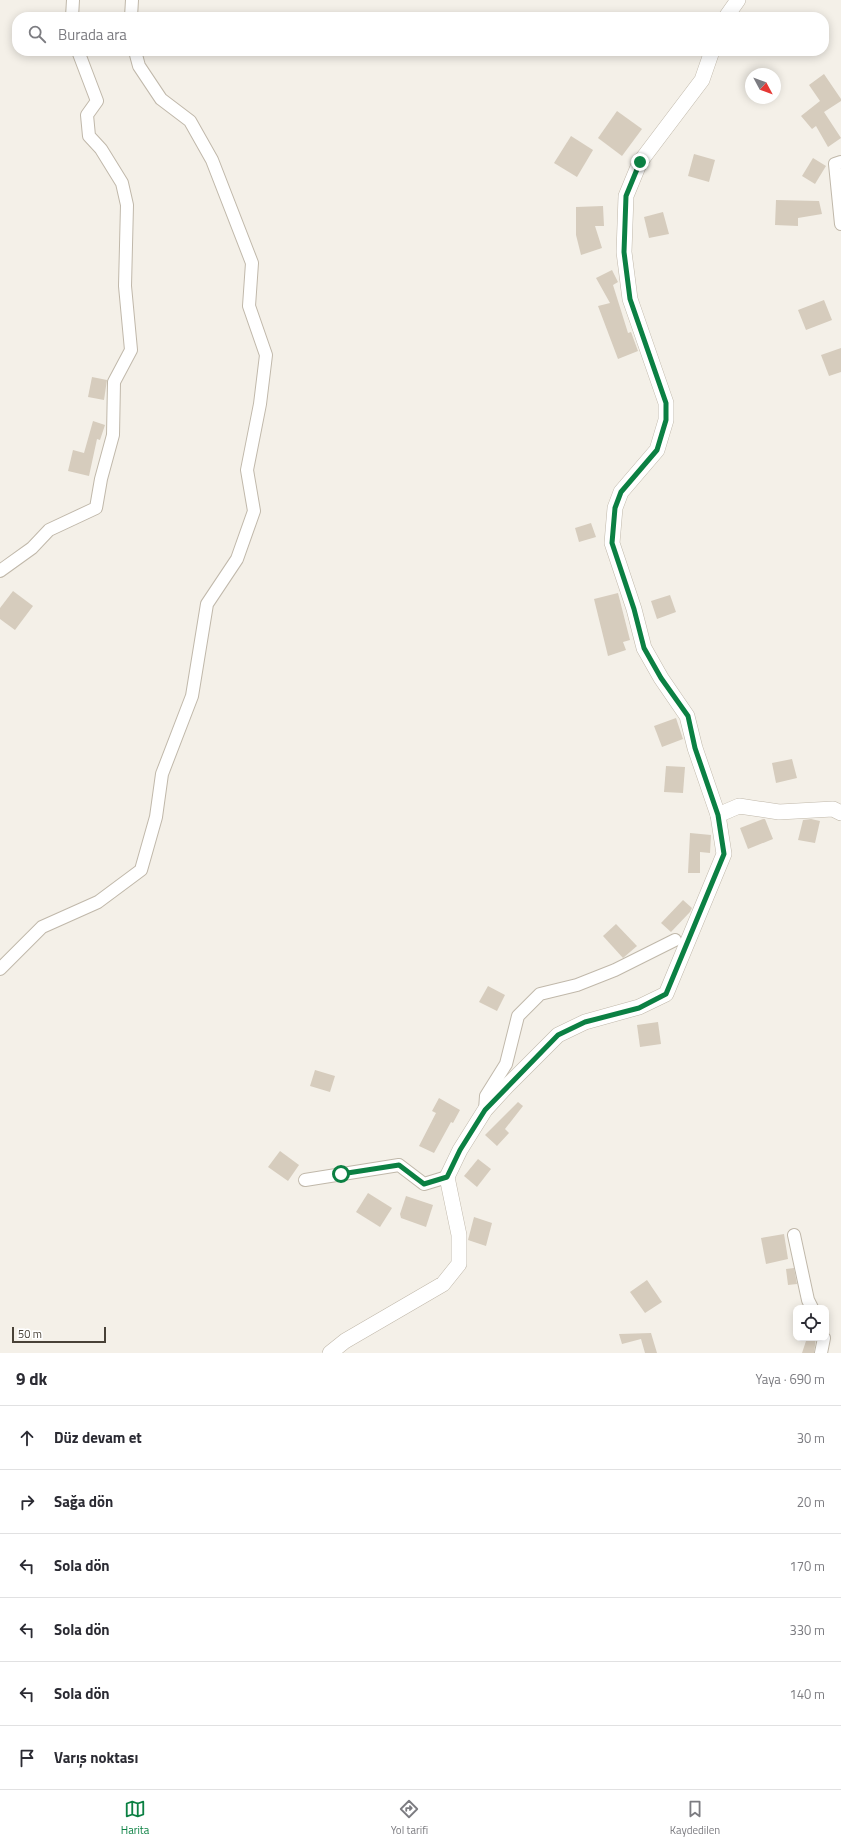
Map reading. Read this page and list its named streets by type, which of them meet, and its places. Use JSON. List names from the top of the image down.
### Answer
{
  "scale_bar": "50 m",
  "north": "bottom right",
  "page": {
    "search": "Burada ara",
    "scale": "50 m",
    "heading": ["9 dk", "Yaya · 690 m"],
    "list": [
      ["Düz devam et", "30 m"],
      ["Sağa dön", "20 m"],
      ["Sola dön", "170 m"],
      ["Sola dön", "330 m"],
      ["Sola dön", "140 m"],
      "Varış noktası"
    ],
    "nav": ["Harita", "Yol tarifi", "Kaydedilen"]
  }
}
